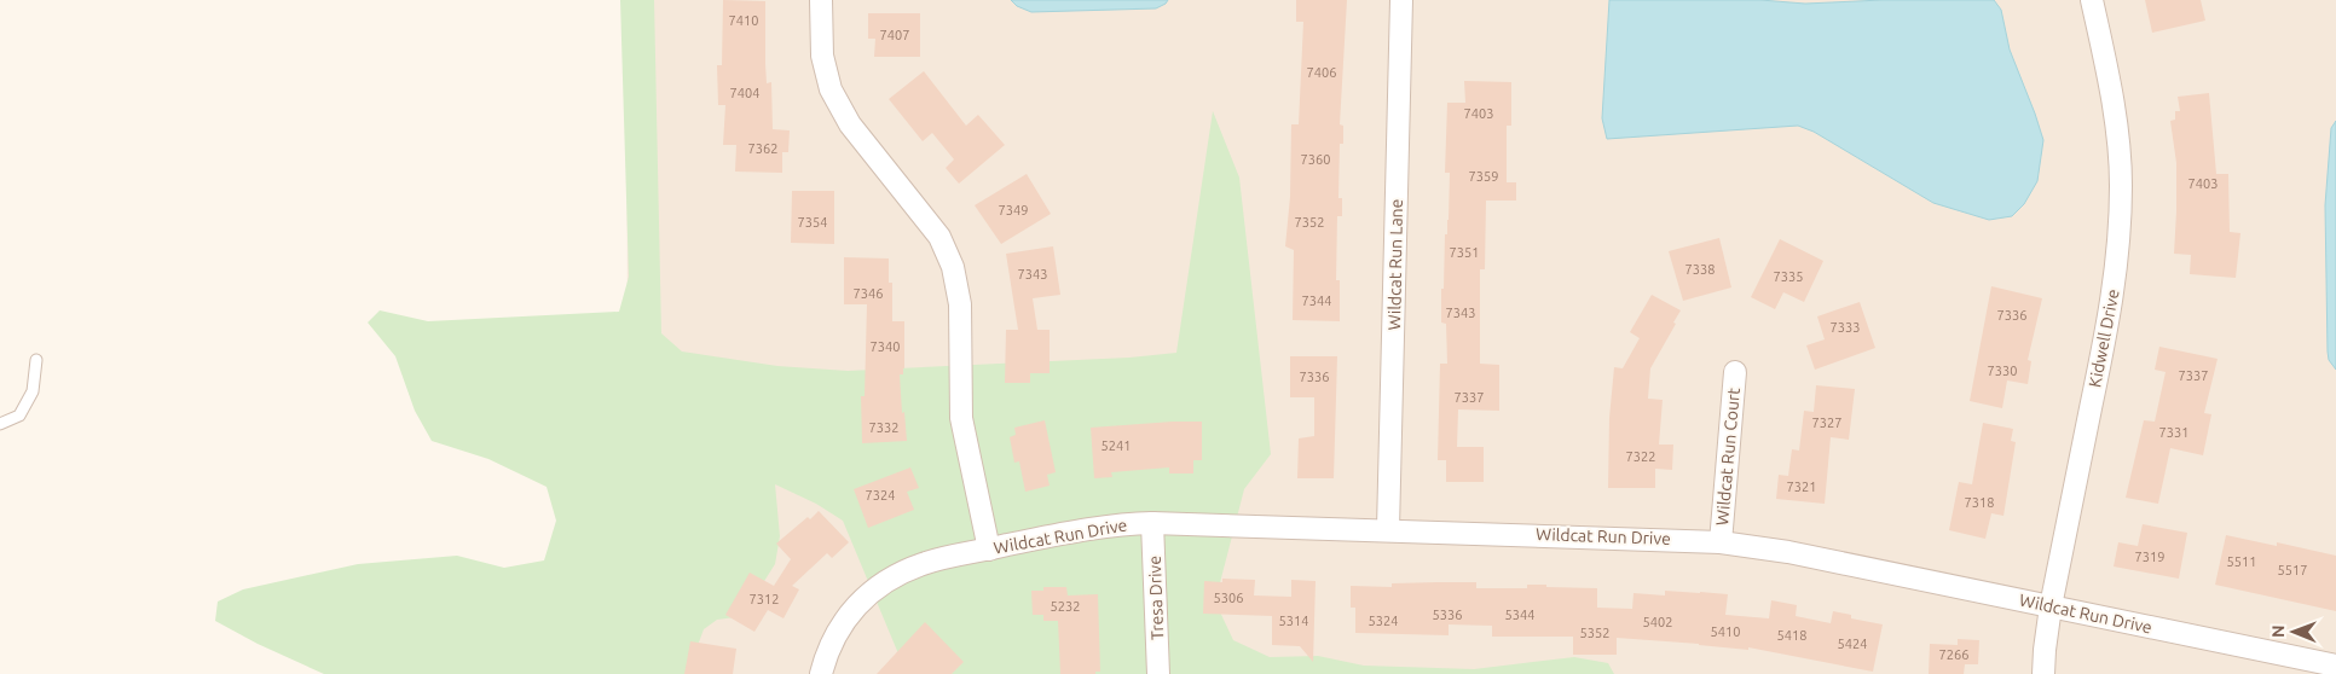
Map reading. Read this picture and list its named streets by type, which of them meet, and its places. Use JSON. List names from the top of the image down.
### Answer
{
  "streets": {
    "street": [
      "Wildcat Run Lane",
      "Kidwell Drive",
      "Wildcat Run Court",
      "Wildcat Run Drive",
      "Tresa Drive"
    ]
  },
  "crossings": [
    ["Wildcat Run Lane", "Wildcat Run Drive"],
    ["Kidwell Drive", "Wildcat Run Drive"],
    ["Wildcat Run Court", "Wildcat Run Drive"],
    ["Wildcat Run Drive", "Tresa Drive"]
  ],
  "house_numbers": [
    "7410",
    "7407",
    "7406",
    "7404",
    "7403",
    "7362",
    "7360",
    "7359",
    "7403",
    "7349",
    "7354",
    "7352",
    "7351",
    "7338",
    "7343",
    "7335",
    "7346",
    "7344",
    "7343",
    "7336",
    "7333",
    "7340",
    "7330",
    "7337",
    "7336",
    "7337",
    "7327",
    "7332",
    "7331",
    "5241",
    "7322",
    "7321",
    "7324",
    "7318",
    "7319",
    "5511",
    "5517",
    "5306",
    "7312",
    "5232",
    "5336",
    "5344",
    "5314",
    "5324",
    "5402",
    "5410",
    "5352",
    "5418",
    "5424",
    "7266"
  ],
  "north": "left"
}
